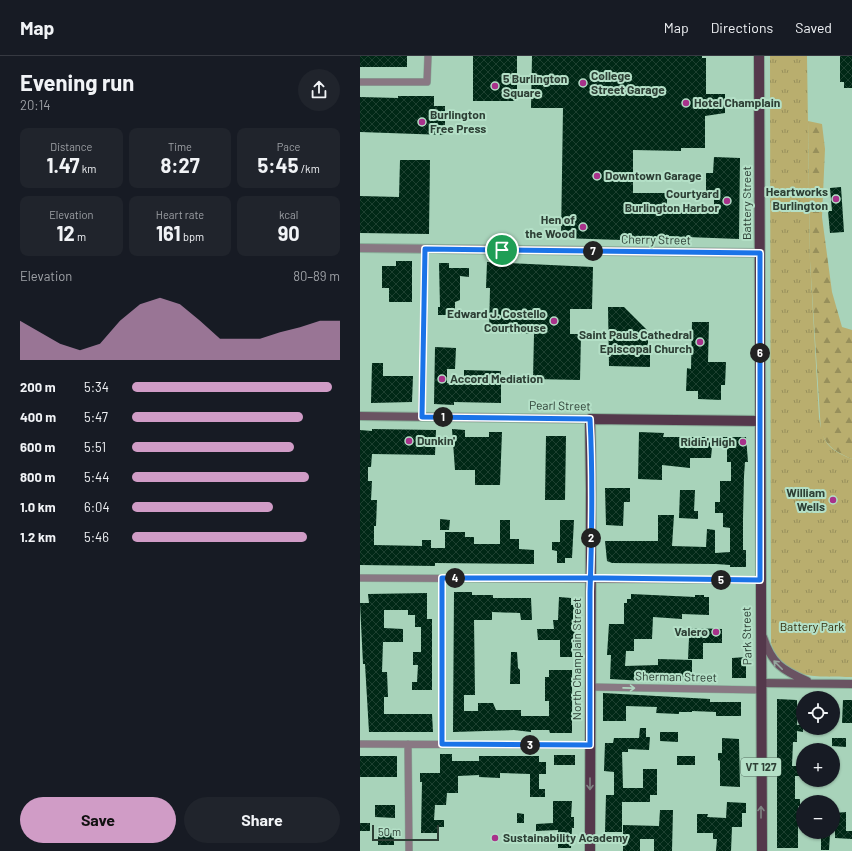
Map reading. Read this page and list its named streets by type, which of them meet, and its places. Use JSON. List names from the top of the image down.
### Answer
{
  "streets": {
    "main road": [
      "Battery Street",
      "Pearl Street",
      "Park Street",
      "North Champlain Street",
      "Sherman Street",
      "VT 127"
    ],
    "street": ["Cherry Street"]
  },
  "crossings": [
    ["Battery Street", "Cherry Street"],
    ["Battery Street", "Pearl Street"],
    ["Battery Street", "Park Street"],
    ["Pearl Street", "Park Street"],
    ["Pearl Street", "North Champlain Street"],
    ["Park Street", "Sherman Street"],
    ["North Champlain Street", "Sherman Street"]
  ],
  "one_way": ["Park Street"],
  "parks": ["Battery Park"],
  "places": [
    "College Street Garage",
    "5 Burlington Square",
    "Hotel Champlain",
    "Burlington Free Press",
    "Downtown Garage",
    "Heartworks Burlington",
    "Courtyard Burlington Harbor",
    "Hen of the Wood",
    "Edward J. Costello Courthouse",
    "Saint Pauls Cathedral Episcopal Church",
    "Accord Mediation",
    "Dunkin'",
    "Ridin' High",
    "William Wells",
    "Valero",
    "Sustainability Academy"
  ],
  "scale_bar": "50 m",
  "page": {
    "header": "Map",
    "nav": ["Map", "Directions", "Saved"],
    "heading": ["Evening run", "20:14"],
    "stats": [
      ["Distance", "1.47 km"],
      ["Time", "8:27"],
      ["Pace", "5:45 /km"],
      ["Elevation", "12 m"],
      ["Heart rate", "161 bpm"],
      ["kcal", "90"]
    ],
    "pins": [
      "7",
      "6",
      "1",
      "2",
      "4",
      "5",
      "3"
    ],
    "chart": ["Elevation", "80–89 m"],
    "list": [
      {
        "name": "200 m",
        "note": "5:34"
      },
      {
        "name": "400 m",
        "note": "5:47"
      },
      {
        "name": "600 m",
        "note": "5:51"
      },
      {
        "name": "800 m",
        "note": "5:44"
      },
      {
        "name": "1.0 km",
        "note": "6:04"
      },
      {
        "name": "1.2 km",
        "note": "5:46"
      }
    ],
    "map_buttons": ["+", "−"],
    "buttons": ["Save", "Share"],
    "scale": "50 m"
  }
}
